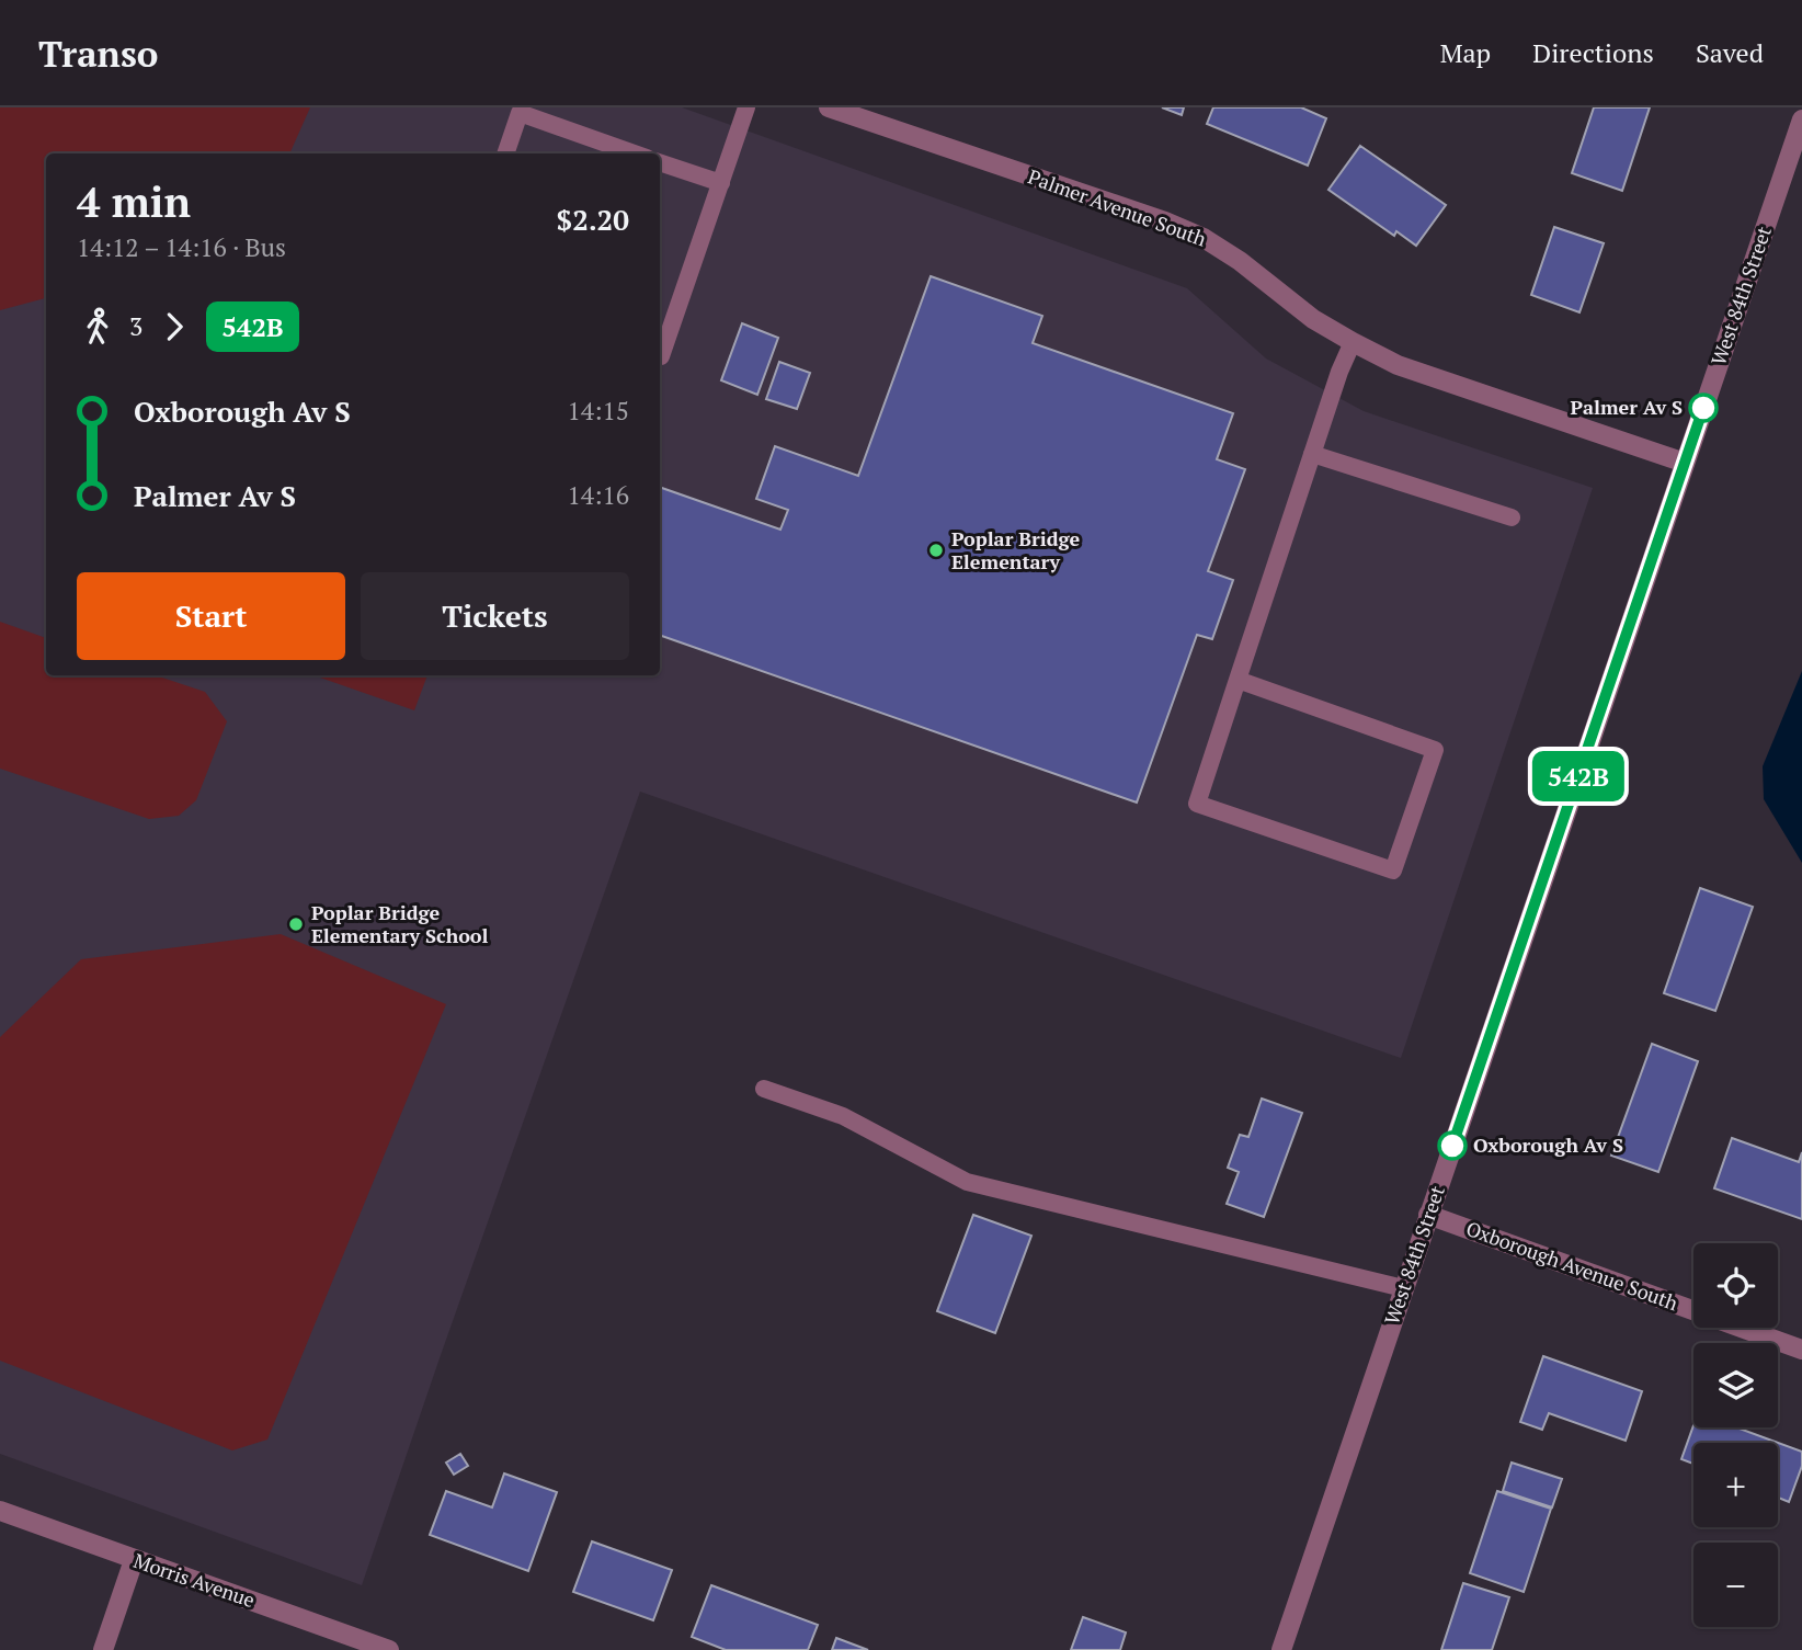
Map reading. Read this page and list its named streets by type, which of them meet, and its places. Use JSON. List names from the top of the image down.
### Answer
{
  "streets": {
    "street": [
      "Palmer Avenue South",
      "West 84th Street",
      "Oxborough Avenue South",
      "Morris Avenue"
    ]
  },
  "crossings": [
    ["Palmer Avenue South", "West 84th Street"],
    ["West 84th Street", "Oxborough Avenue South"]
  ],
  "places": [
    "Palmer Av S",
    "Poplar Bridge Elementary",
    "Poplar Bridge Elementary School",
    "Oxborough Av S"
  ],
  "lines": ["bus line 542B"],
  "page": {
    "header": "Transo",
    "nav": ["Map", "Directions", "Saved"],
    "on_map": "542B",
    "heading": ["4 min", "14:12 – 14:16 · Bus", "$2.20"],
    "legs": ["3", "542B"],
    "list": [
      {
        "name": "Oxborough Av S",
        "value": "14:15"
      },
      {
        "name": "Palmer Av S",
        "value": "14:16"
      }
    ],
    "buttons": ["Start", "Tickets"],
    "map_buttons": ["+", "−"]
  }
}
